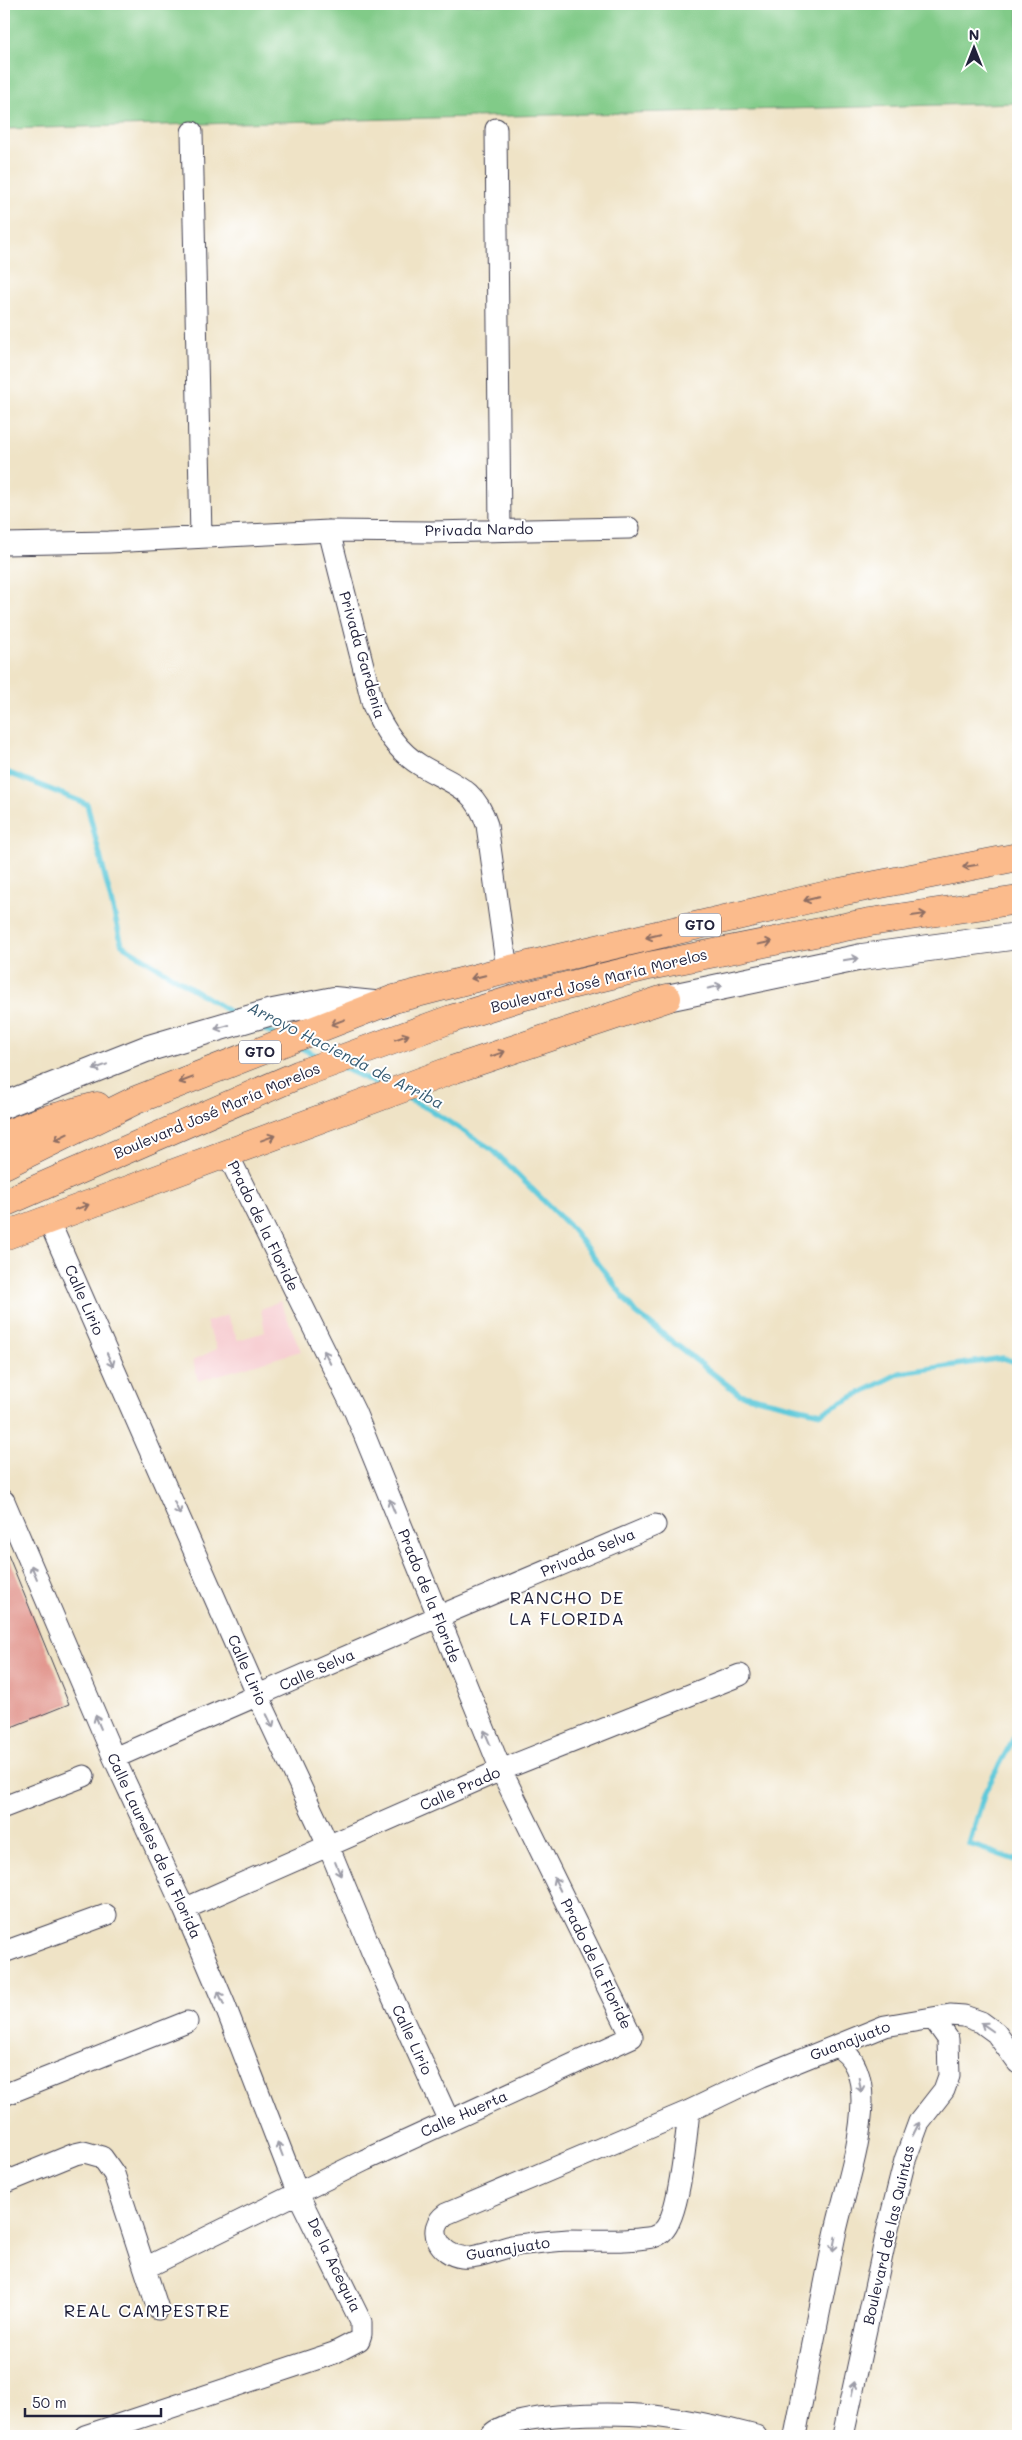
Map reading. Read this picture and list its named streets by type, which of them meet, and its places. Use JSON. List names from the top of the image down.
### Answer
{
  "streets": {
    "main road": ["GTO", "Boulevard José María Morelos"],
    "street": [
      "Privada Nardo",
      "Privada Gardenia",
      "Prado de la Floride",
      "Calle Lirio",
      "Privada Selva",
      "Calle Selva",
      "Calle Prado",
      "Calle Laureles de la Florida",
      "Guanajuato",
      "Calle Huerta",
      "Boulevard de las Quintas",
      "De la Acequia"
    ]
  },
  "crossings": [
    ["Privada Nardo", "Privada Gardenia"],
    ["Privada Gardenia", "Boulevard José María Morelos"],
    ["Prado de la Floride", "Privada Selva"],
    ["Prado de la Floride", "Calle Selva"],
    ["Prado de la Floride", "Calle Prado"],
    ["Prado de la Floride", "Calle Huerta"],
    ["Calle Lirio", "Calle Selva"],
    ["Calle Lirio", "Calle Prado"],
    ["Calle Lirio", "Calle Huerta"],
    ["Privada Selva", "Calle Selva"],
    ["Calle Selva", "Calle Laureles de la Florida"],
    ["Calle Prado", "Calle Laureles de la Florida"],
    ["Calle Laureles de la Florida", "Calle Huerta"],
    ["Calle Laureles de la Florida", "De la Acequia"],
    ["Guanajuato", "Boulevard de las Quintas"],
    ["Calle Huerta", "De la Acequia"]
  ],
  "one_way": ["Prado de la Floride", "Calle Lirio", "Calle Laureles de la Florida"],
  "districts": ["RANCHO DE LA FLORIDA", "REAL CAMPESTRE"],
  "water": ["Arroyo Hacienda de Arriba"],
  "scale_bar": "50 m",
  "north": "top"
}
